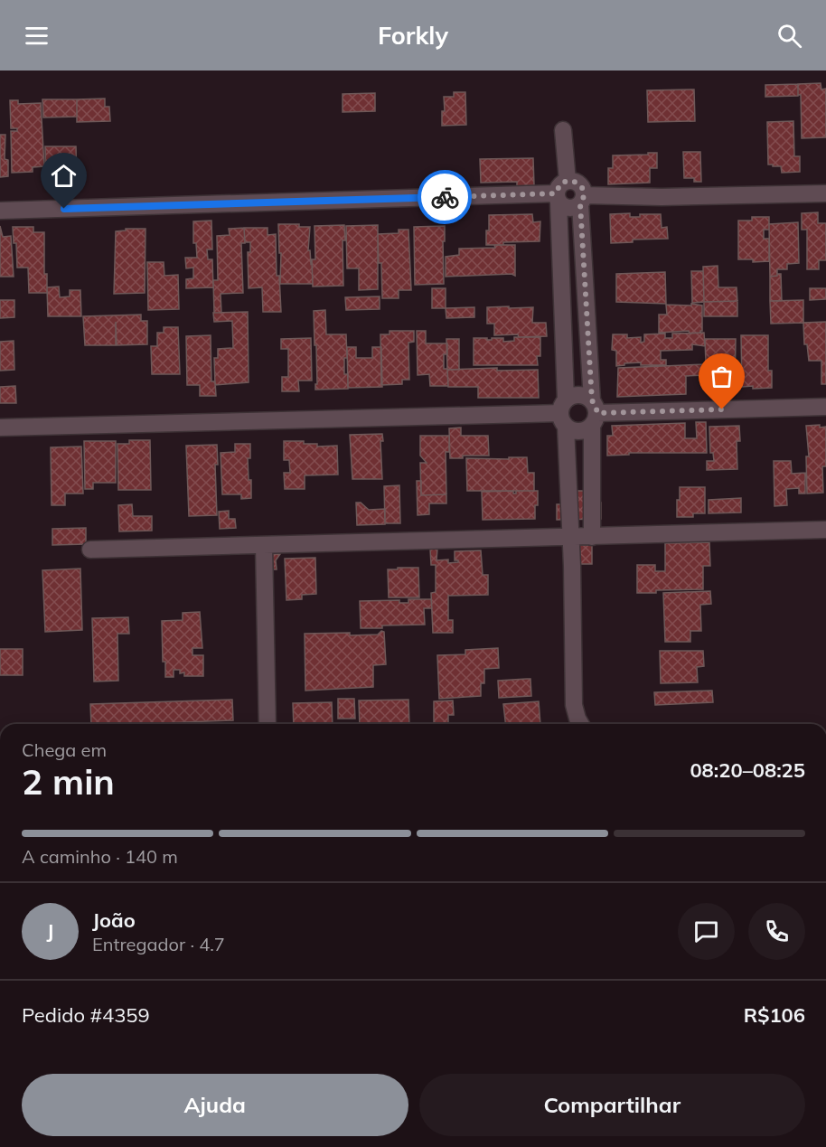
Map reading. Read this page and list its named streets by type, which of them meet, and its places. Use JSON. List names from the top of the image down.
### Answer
{
  "page": {
    "header": "Forkly",
    "heading": ["2 min", "Chega em", "08:20–08:25"],
    "panel": [
      "João",
      "Entregador · 4.7",
      "Pedido #4359",
      "R$106"
    ],
    "bar": "A caminho · 140 m",
    "round": "J",
    "buttons": ["Ajuda", "Compartilhar"]
  }
}
